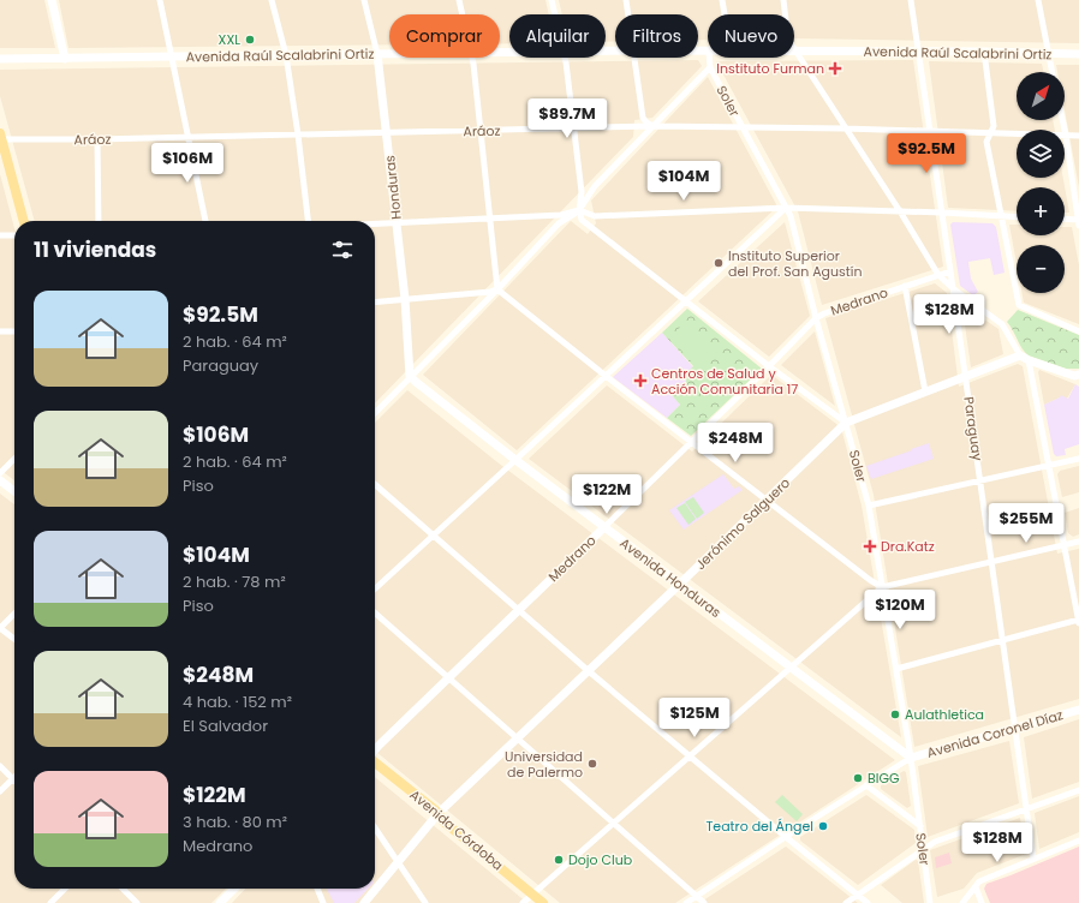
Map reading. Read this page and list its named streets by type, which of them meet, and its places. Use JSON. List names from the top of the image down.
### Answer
{
  "streets": {
    "main road": [
      "Avenida Raúl Scalabrini Ortiz",
      "Honduras",
      "Medrano",
      "Jerónimo Salguero",
      "Avenida Honduras",
      "Avenida Coronel Díaz",
      "Avenida Córdoba"
    ],
    "street": ["Soler", "Aráoz", "Paraguay"]
  },
  "crossings": [
    ["Avenida Raúl Scalabrini Ortiz", "Honduras"],
    ["Avenida Raúl Scalabrini Ortiz", "Paraguay"],
    ["Soler", "Aráoz"],
    ["Soler", "Medrano"],
    ["Soler", "Jerónimo Salguero"],
    ["Soler", "Avenida Honduras"],
    ["Soler", "Avenida Coronel Díaz"],
    ["Aráoz", "Honduras"],
    ["Aráoz", "Paraguay"],
    ["Honduras", "Avenida Honduras"],
    ["Medrano", "Paraguay"],
    ["Medrano", "Avenida Honduras"],
    ["Paraguay", "Jerónimo Salguero"],
    ["Paraguay", "Avenida Coronel Díaz"],
    ["Jerónimo Salguero", "Avenida Honduras"],
    ["Jerónimo Salguero", "Avenida Córdoba"],
    ["Avenida Honduras", "Avenida Coronel Díaz"]
  ],
  "places": {
    "other": [
      "XXL",
      "Instituto Superior del Prof. San Agustín",
      "Aulathletica",
      "Universidad de Palermo",
      "BIGG",
      "Teatro del Ángel",
      "Dojo Club"
    ],
    "health": ["Instituto Furman", "Centros de Salud y Acción Comunitaria 17", "Dra.Katz"]
  },
  "north": "top right",
  "page": {
    "chip": [
      "Comprar",
      "Alquilar",
      "Filtros",
      "Nuevo"
    ],
    "map_buttons": ["+", "−"],
    "price": [
      "$89.7M",
      "$92.5M",
      "$106M",
      "$104M",
      "$128M",
      "$248M",
      "$122M",
      "$255M",
      "$120M",
      "$125M",
      "$128M"
    ],
    "heading": "11 viviendas",
    "list": [
      {
        "name": "$92.5M",
        "note": "2 hab. · 64 m² · Paraguay"
      },
      {
        "name": "$106M",
        "note": "2 hab. · 64 m² · Piso"
      },
      {
        "name": "$104M",
        "note": "2 hab. · 78 m² · Piso"
      },
      {
        "name": "$248M",
        "note": "4 hab. · 152 m² · El Salvador"
      },
      {
        "name": "$122M",
        "note": "3 hab. · 80 m² · Medrano"
      }
    ]
  }
}
